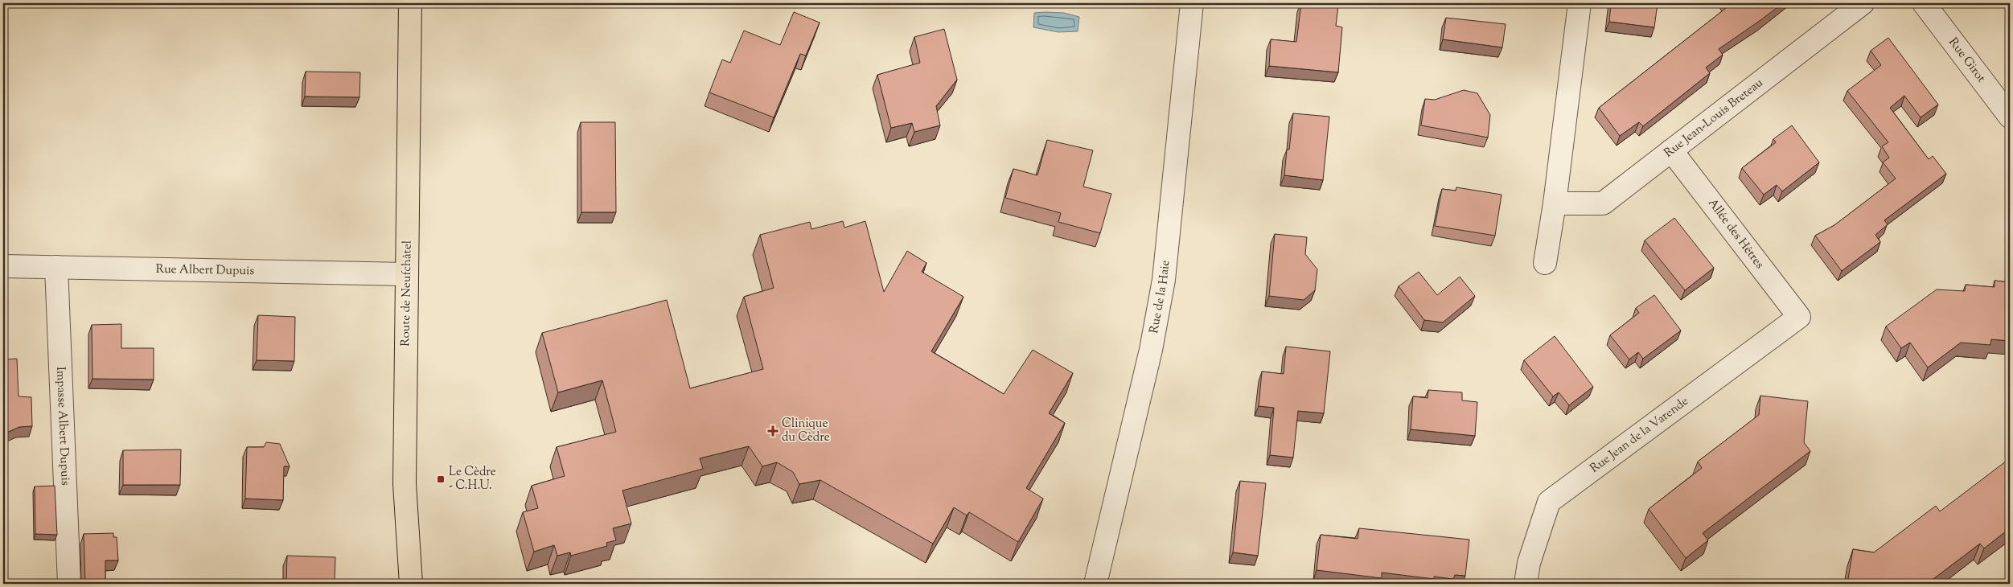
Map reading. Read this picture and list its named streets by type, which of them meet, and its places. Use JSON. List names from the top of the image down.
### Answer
{
  "streets": {
    "main road": ["Route de Neufchâtel"],
    "street": [
      "Rue Girot",
      "Rue Jean-Louis Breteau",
      "Allée des Hêtres",
      "Rue Albert Dupuis",
      "Rue de la Haie",
      "Impasse Albert Dupuis",
      "Rue Jean de la Varende"
    ]
  },
  "crossings": [
    ["Rue Jean-Louis Breteau", "Allée des Hêtres"],
    ["Allée des Hêtres", "Rue Jean de la Varende"],
    ["Rue Albert Dupuis", "Route de Neufchâtel"],
    ["Rue Albert Dupuis", "Impasse Albert Dupuis"]
  ],
  "places": {
    "health": ["Clinique du Cèdre"],
    "transit": ["Le Cèdre - C.H.U."]
  }
}
